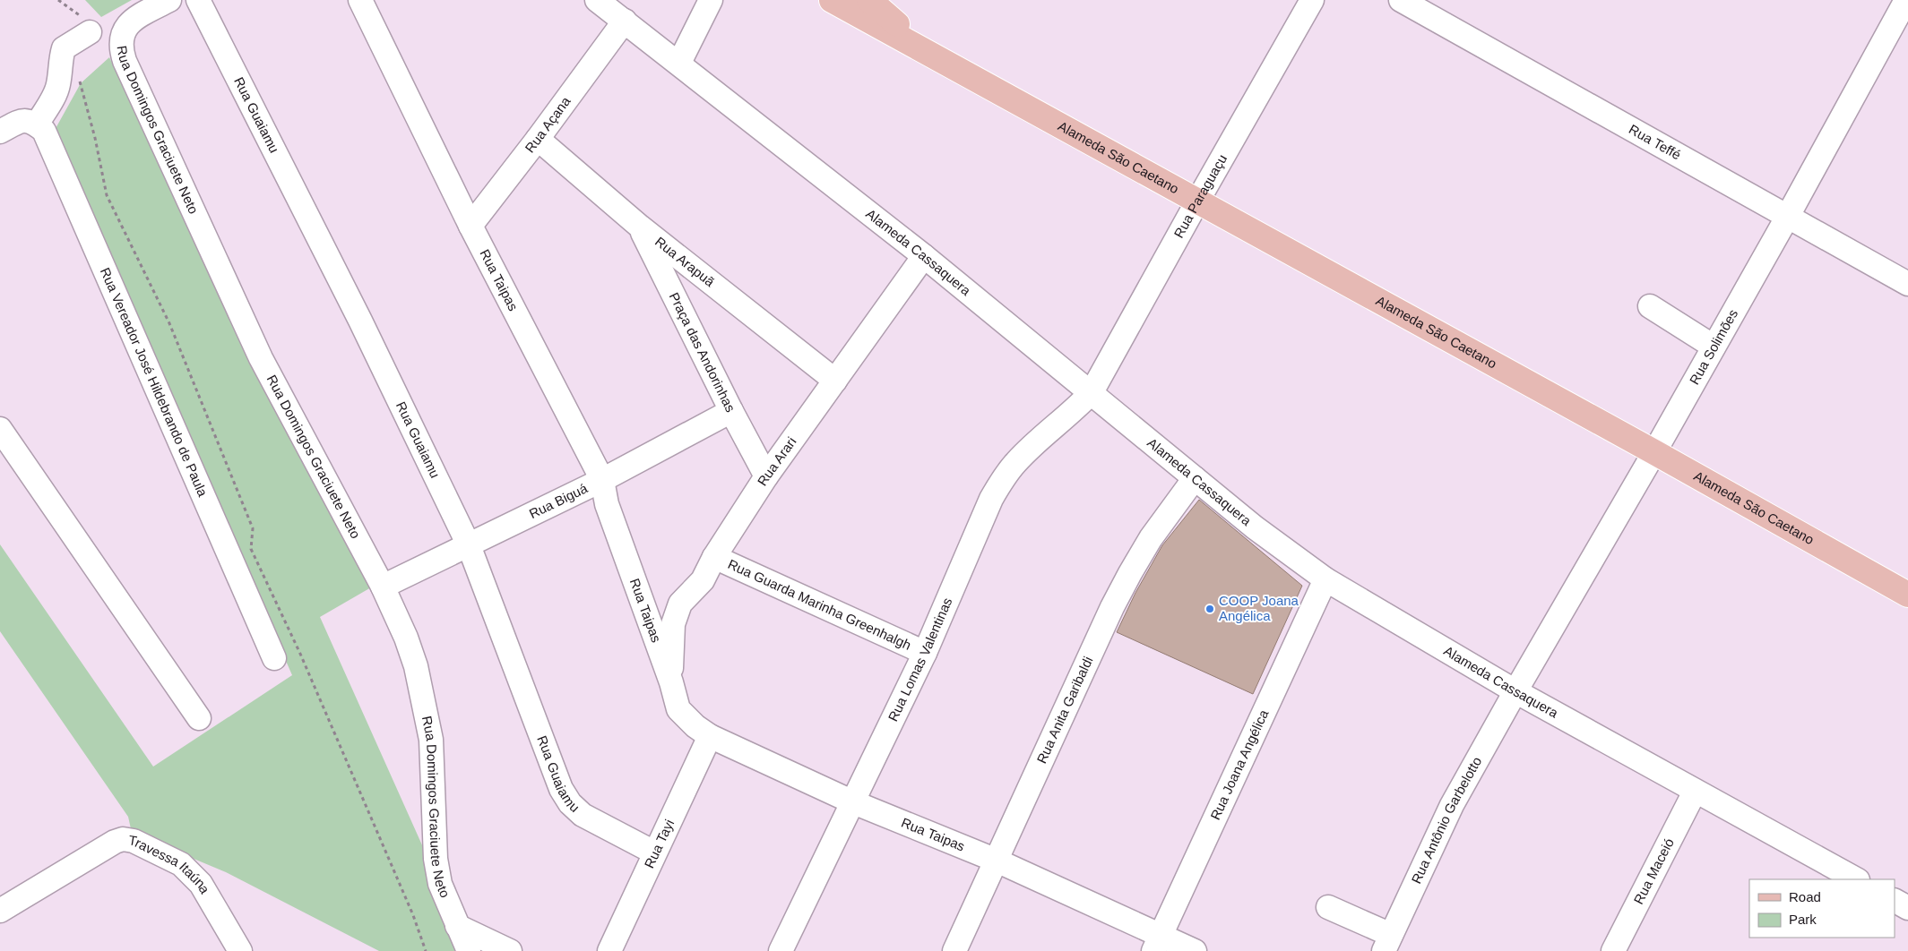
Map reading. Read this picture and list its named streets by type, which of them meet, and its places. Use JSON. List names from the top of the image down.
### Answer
{
  "streets": {
    "main road": ["Alameda São Caetano"],
    "street": [
      "Rua Guaiamu",
      "Rua Açana",
      "Rua Domingos Graciuete Neto",
      "Rua Teffé",
      "Rua Paraguaçu",
      "Alameda Cassaquera",
      "Rua Arapuã",
      "Rua Taipas",
      "Rua Solimões",
      "Praça das Andorinhas",
      "Rua Vereador José Hildebrando de Paula",
      "Rua Arari",
      "Rua Biguá",
      "Rua Guarda Marinha Greenhalgh",
      "Rua Lomas Valentinas",
      "Rua Anita Garibaldi",
      "Rua Joana Angélica",
      "Rua Antônio Garbelotto",
      "Rua Tayi",
      "Travessa Itaúna",
      "Rua Maceió"
    ]
  },
  "crossings": [
    ["Rua Guaiamu", "Rua Biguá"],
    ["Rua Guaiamu", "Rua Tayi"],
    ["Rua Açana", "Alameda Cassaquera"],
    ["Rua Açana", "Rua Arapuã"],
    ["Rua Açana", "Rua Taipas"],
    ["Rua Domingos Graciuete Neto", "Rua Biguá"],
    ["Rua Teffé", "Rua Solimões"],
    ["Alameda São Caetano", "Rua Paraguaçu"],
    ["Alameda São Caetano", "Rua Solimões"],
    ["Rua Paraguaçu", "Alameda Cassaquera"],
    ["Rua Paraguaçu", "Rua Lomas Valentinas"],
    ["Alameda Cassaquera", "Rua Solimões"],
    ["Alameda Cassaquera", "Rua Arari"],
    ["Alameda Cassaquera", "Rua Lomas Valentinas"],
    ["Alameda Cassaquera", "Rua Anita Garibaldi"],
    ["Alameda Cassaquera", "Rua Joana Angélica"],
    ["Alameda Cassaquera", "Rua Antônio Garbelotto"],
    ["Alameda Cassaquera", "Rua Maceió"],
    ["Rua Arapuã", "Praça das Andorinhas"],
    ["Rua Arapuã", "Rua Arari"],
    ["Rua Taipas", "Rua Arari"],
    ["Rua Taipas", "Rua Biguá"],
    ["Rua Taipas", "Rua Lomas Valentinas"],
    ["Rua Taipas", "Rua Anita Garibaldi"],
    ["Rua Taipas", "Rua Joana Angélica"],
    ["Rua Taipas", "Rua Tayi"],
    ["Rua Solimões", "Rua Antônio Garbelotto"],
    ["Praça das Andorinhas", "Rua Arari"],
    ["Praça das Andorinhas", "Rua Biguá"],
    ["Rua Arari", "Rua Guarda Marinha Greenhalgh"],
    ["Rua Guarda Marinha Greenhalgh", "Rua Lomas Valentinas"]
  ],
  "places": ["COOP Joana Angélica"],
  "legend": ["Road", "Park"]
}
